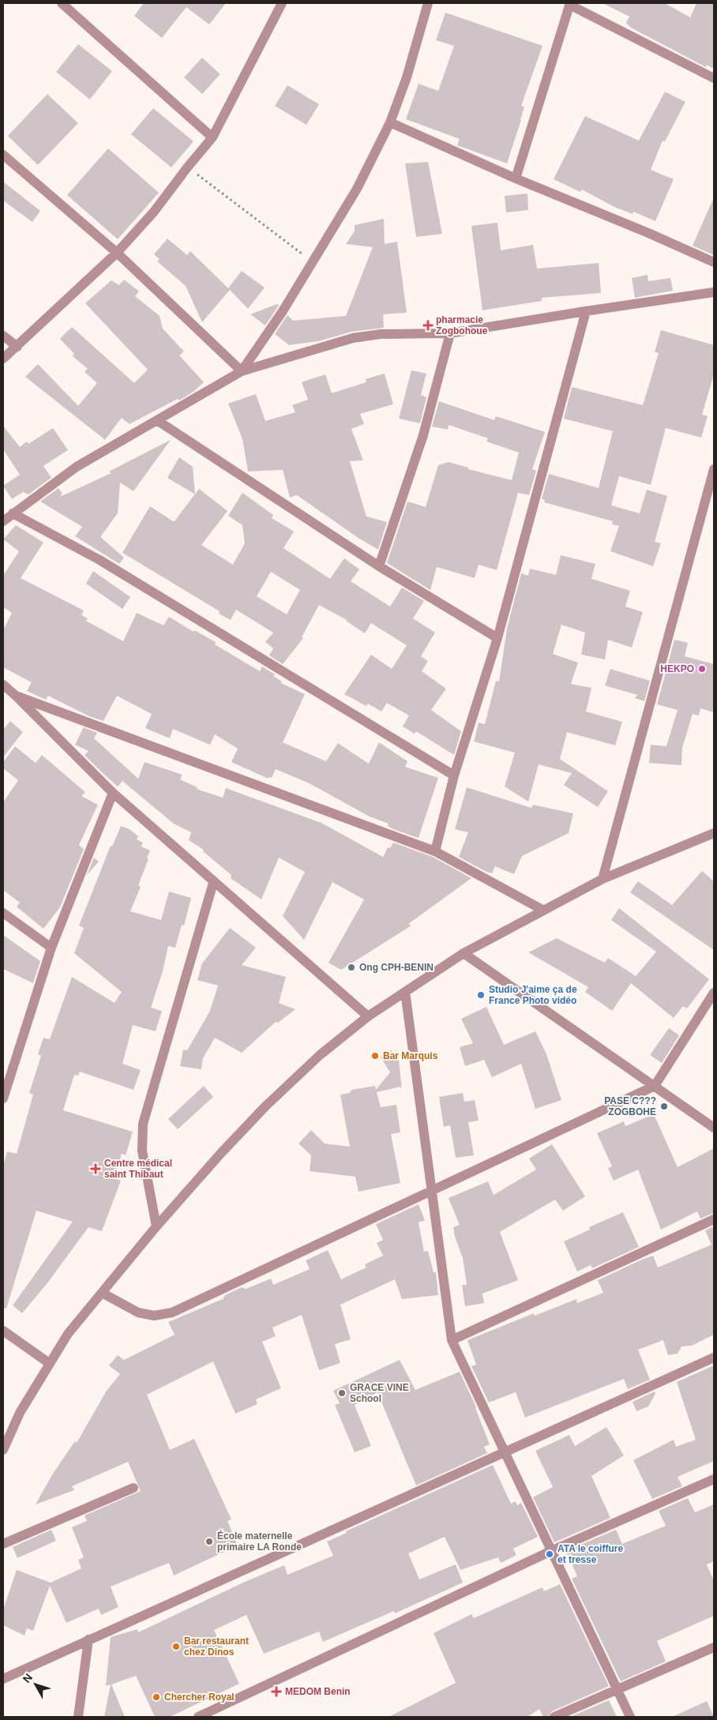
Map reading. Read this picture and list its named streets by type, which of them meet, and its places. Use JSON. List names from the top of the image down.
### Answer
{
  "places": {
    "health": ["pharmacie Zogbohoue", "Centre médical saint Thibaut", "MEDOM Benin"],
    "other": [
      "HEKPO",
      "Ong CPH-BENIN",
      "Studio J'aime ça de France Photo vidéo",
      "Bar Marquis",
      "PASE C??? ZOGBOHE",
      "GRACE VINE School",
      "École maternelle primaire LA Ronde",
      "ATA le coiffure et tresse",
      "Bar restaurant chez Dinos",
      "Chercher Royal"
    ]
  },
  "north": "top left"
}
